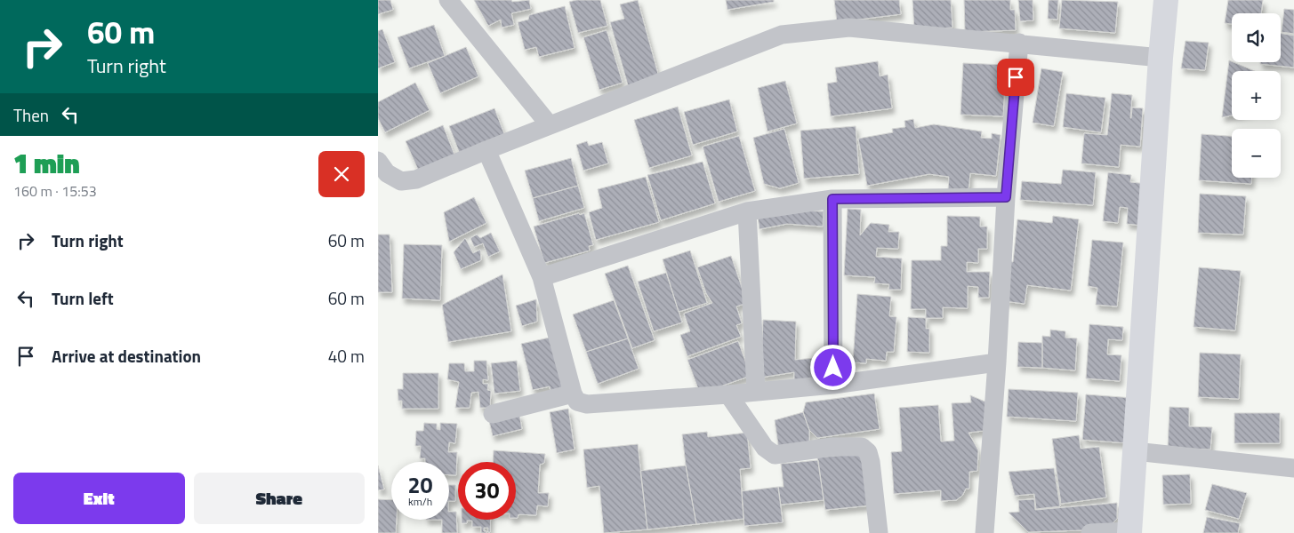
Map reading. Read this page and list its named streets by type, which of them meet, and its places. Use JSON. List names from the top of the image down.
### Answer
{
  "page": {
    "turn": ["60 m", "Turn right"],
    "map_buttons": ["+", "−"],
    "then": "Then",
    "heading": ["1 min", "160 m · 15:53"],
    "list": [
      {
        "name": "Turn right",
        "value": "60 m"
      },
      {
        "name": "Turn left",
        "value": "60 m"
      },
      {
        "name": "Arrive at destination",
        "value": "40 m"
      }
    ],
    "speed": "20 km/h",
    "limit": "30",
    "buttons": ["Exit", "Share"]
  }
}
